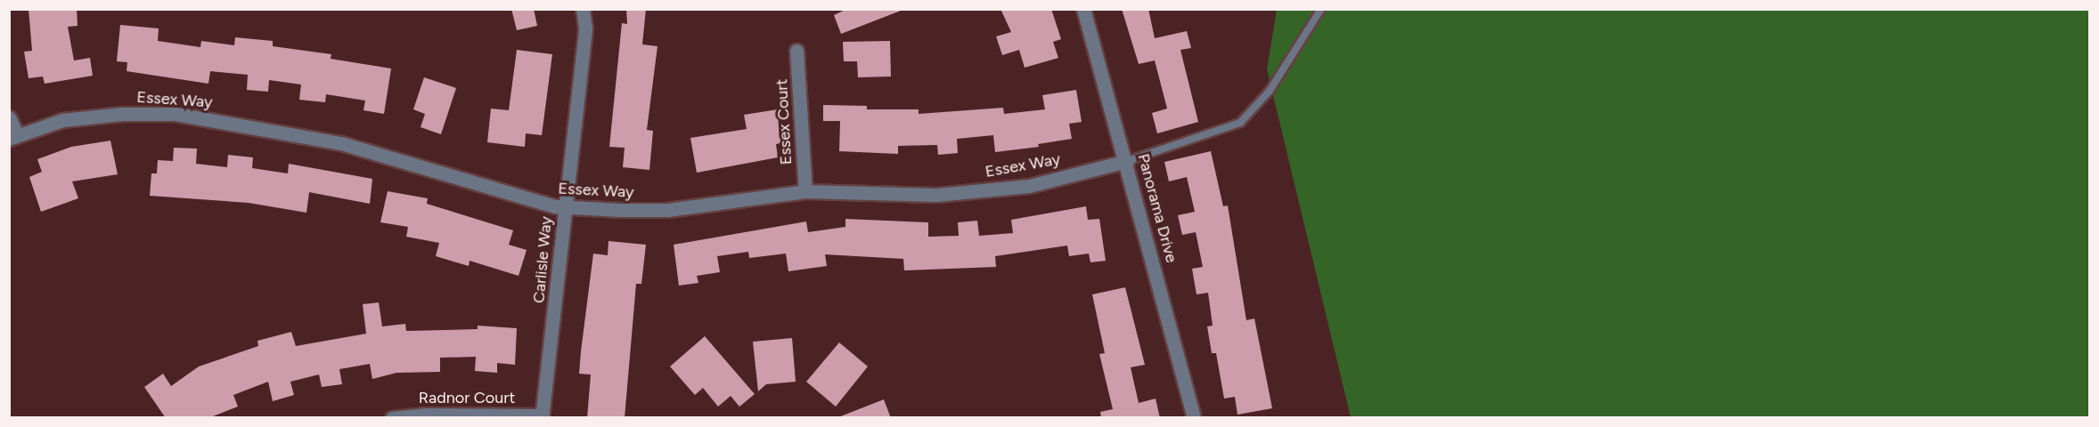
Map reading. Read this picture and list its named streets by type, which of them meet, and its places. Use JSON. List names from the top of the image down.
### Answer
{
  "streets": {
    "street": [
      "Essex Way",
      "Essex Court",
      "Panorama Drive",
      "Carlisle Way",
      "Radnor Court"
    ]
  },
  "crossings": [
    ["Essex Way", "Essex Court"],
    ["Essex Way", "Panorama Drive"],
    ["Essex Way", "Carlisle Way"],
    ["Carlisle Way", "Radnor Court"]
  ]
}
